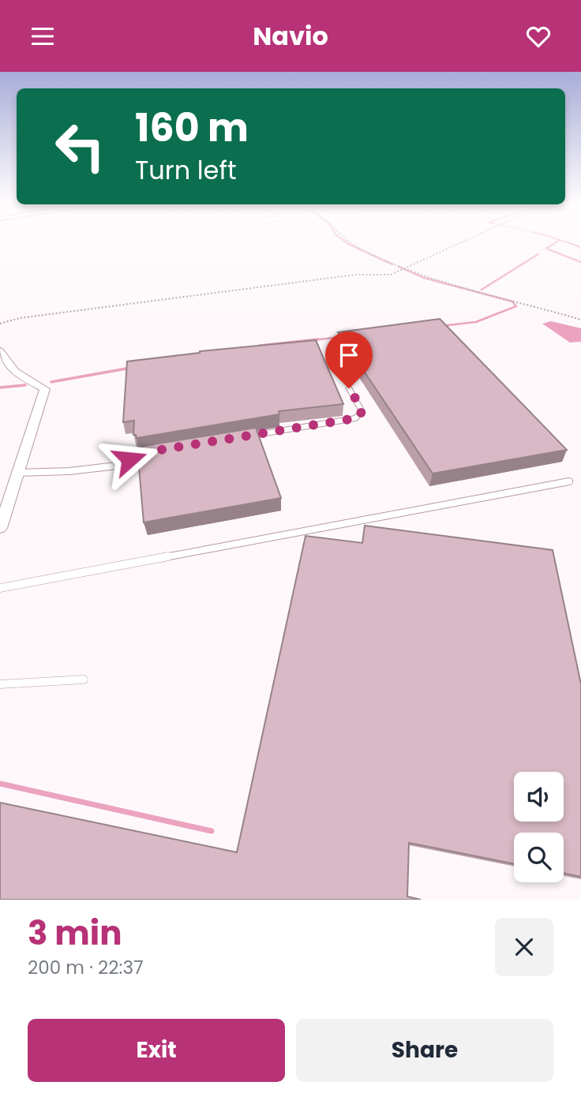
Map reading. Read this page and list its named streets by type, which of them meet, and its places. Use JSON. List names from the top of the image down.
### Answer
{
  "page": {
    "header": "Navio",
    "turn": ["160 m", "Turn left"],
    "heading": ["3 min", "200 m · 22:37"],
    "buttons": ["Exit", "Share"]
  }
}
